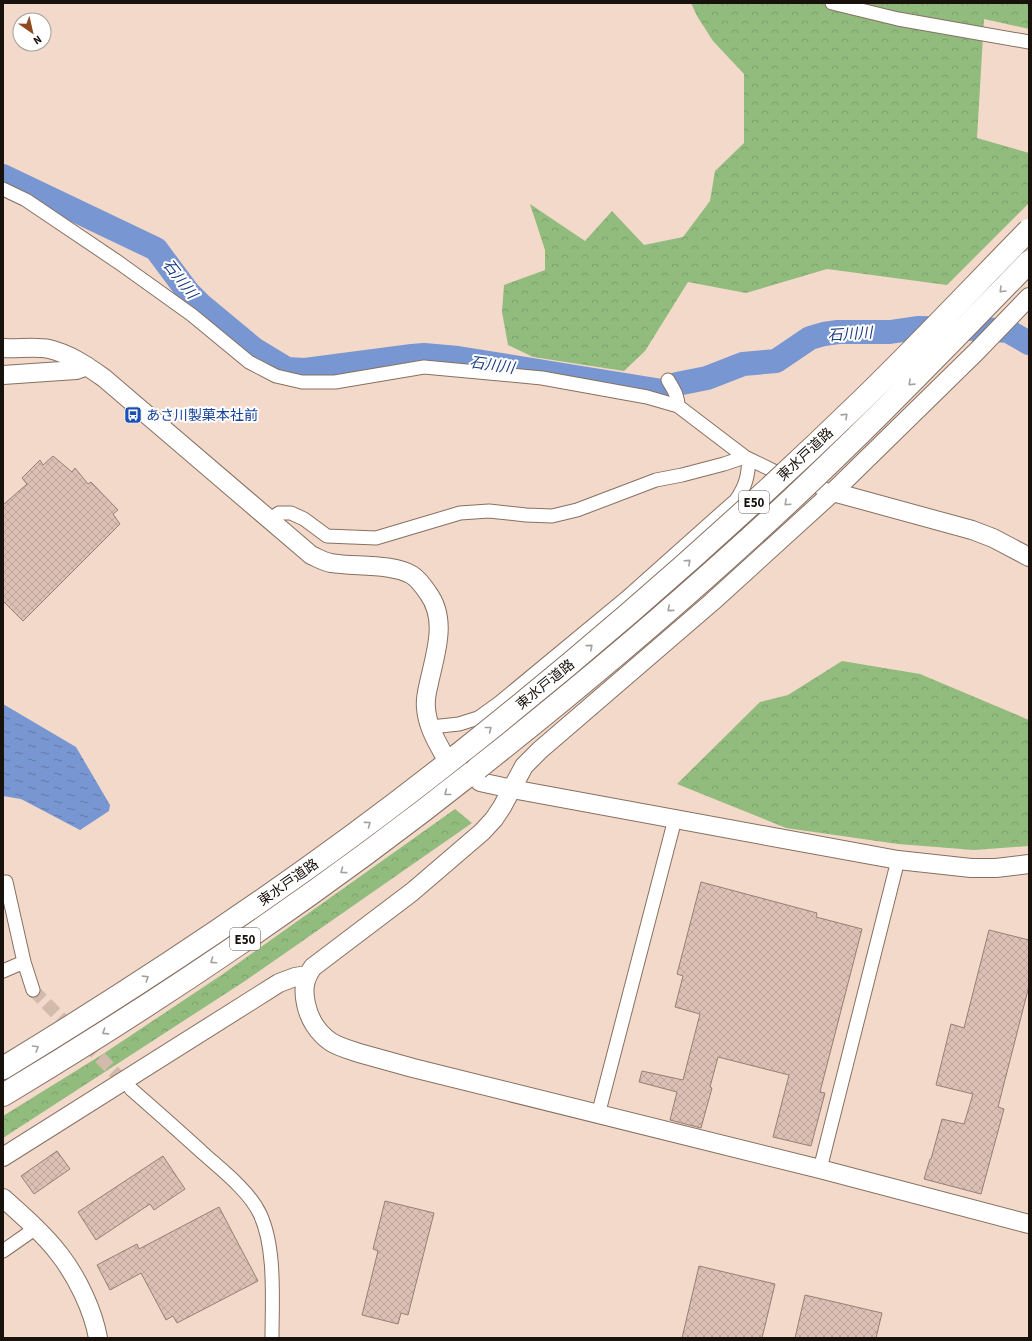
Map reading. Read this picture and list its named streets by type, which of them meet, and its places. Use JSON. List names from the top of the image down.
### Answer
{
  "streets": {
    "highway": ["東水戸道路", "E50"]
  },
  "water": ["石川川"],
  "places": {
    "bus stop": ["あさ川製菓本社前"]
  },
  "north": "bottom right"
}
